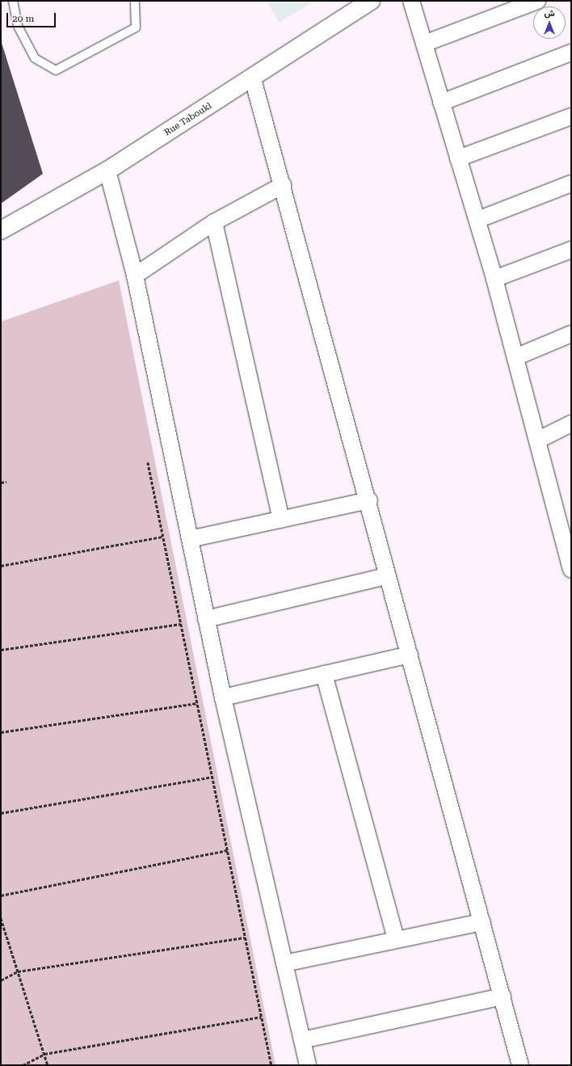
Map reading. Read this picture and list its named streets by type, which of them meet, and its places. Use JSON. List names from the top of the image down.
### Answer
{
  "streets": {
    "street": ["Rue Taboukl"]
  },
  "scale_bar": "20 m",
  "north": "top"
}
